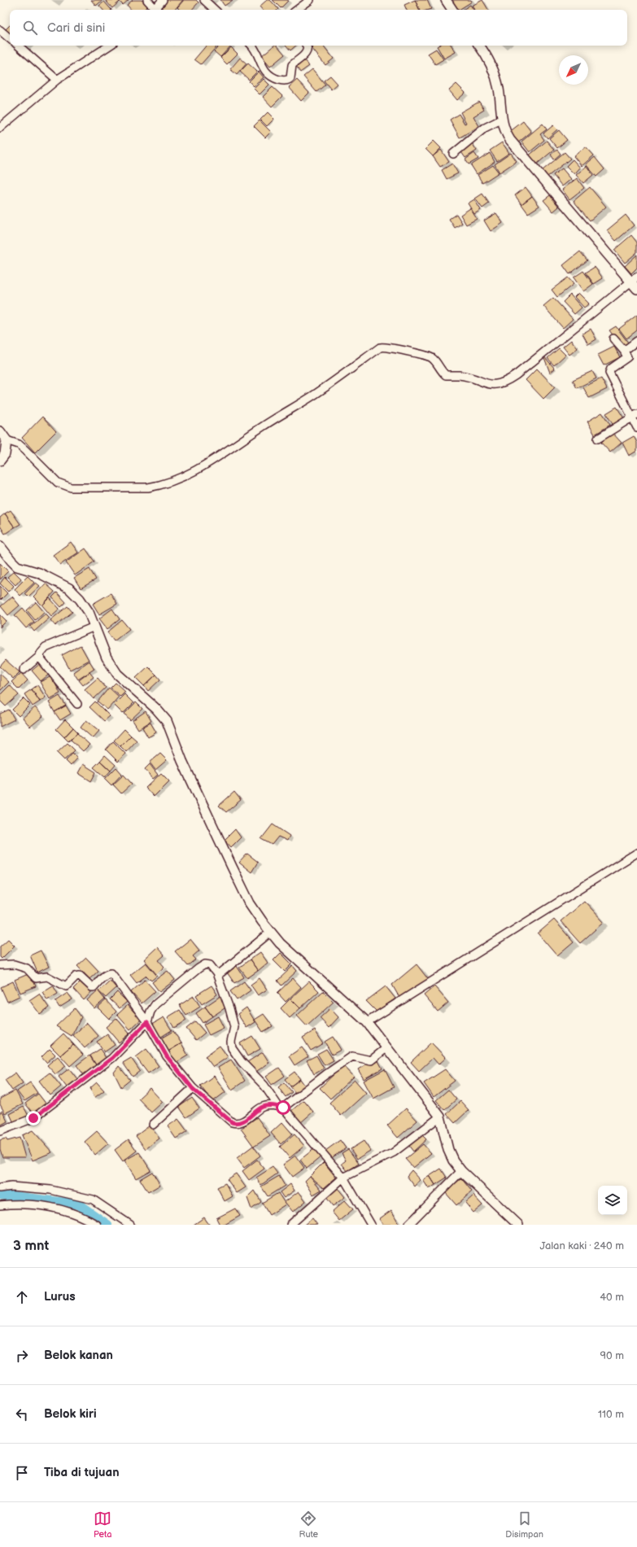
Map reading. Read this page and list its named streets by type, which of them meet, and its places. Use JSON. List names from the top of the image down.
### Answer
{
  "north": "bottom left",
  "page": {
    "search": "Cari di sini",
    "heading": ["3 mnt", "Jalan kaki · 240 m"],
    "list": [
      ["Lurus", "40 m"],
      ["Belok kanan", "90 m"],
      ["Belok kiri", "110 m"],
      "Tiba di tujuan"
    ],
    "nav": ["Peta", "Rute", "Disimpan"]
  }
}
